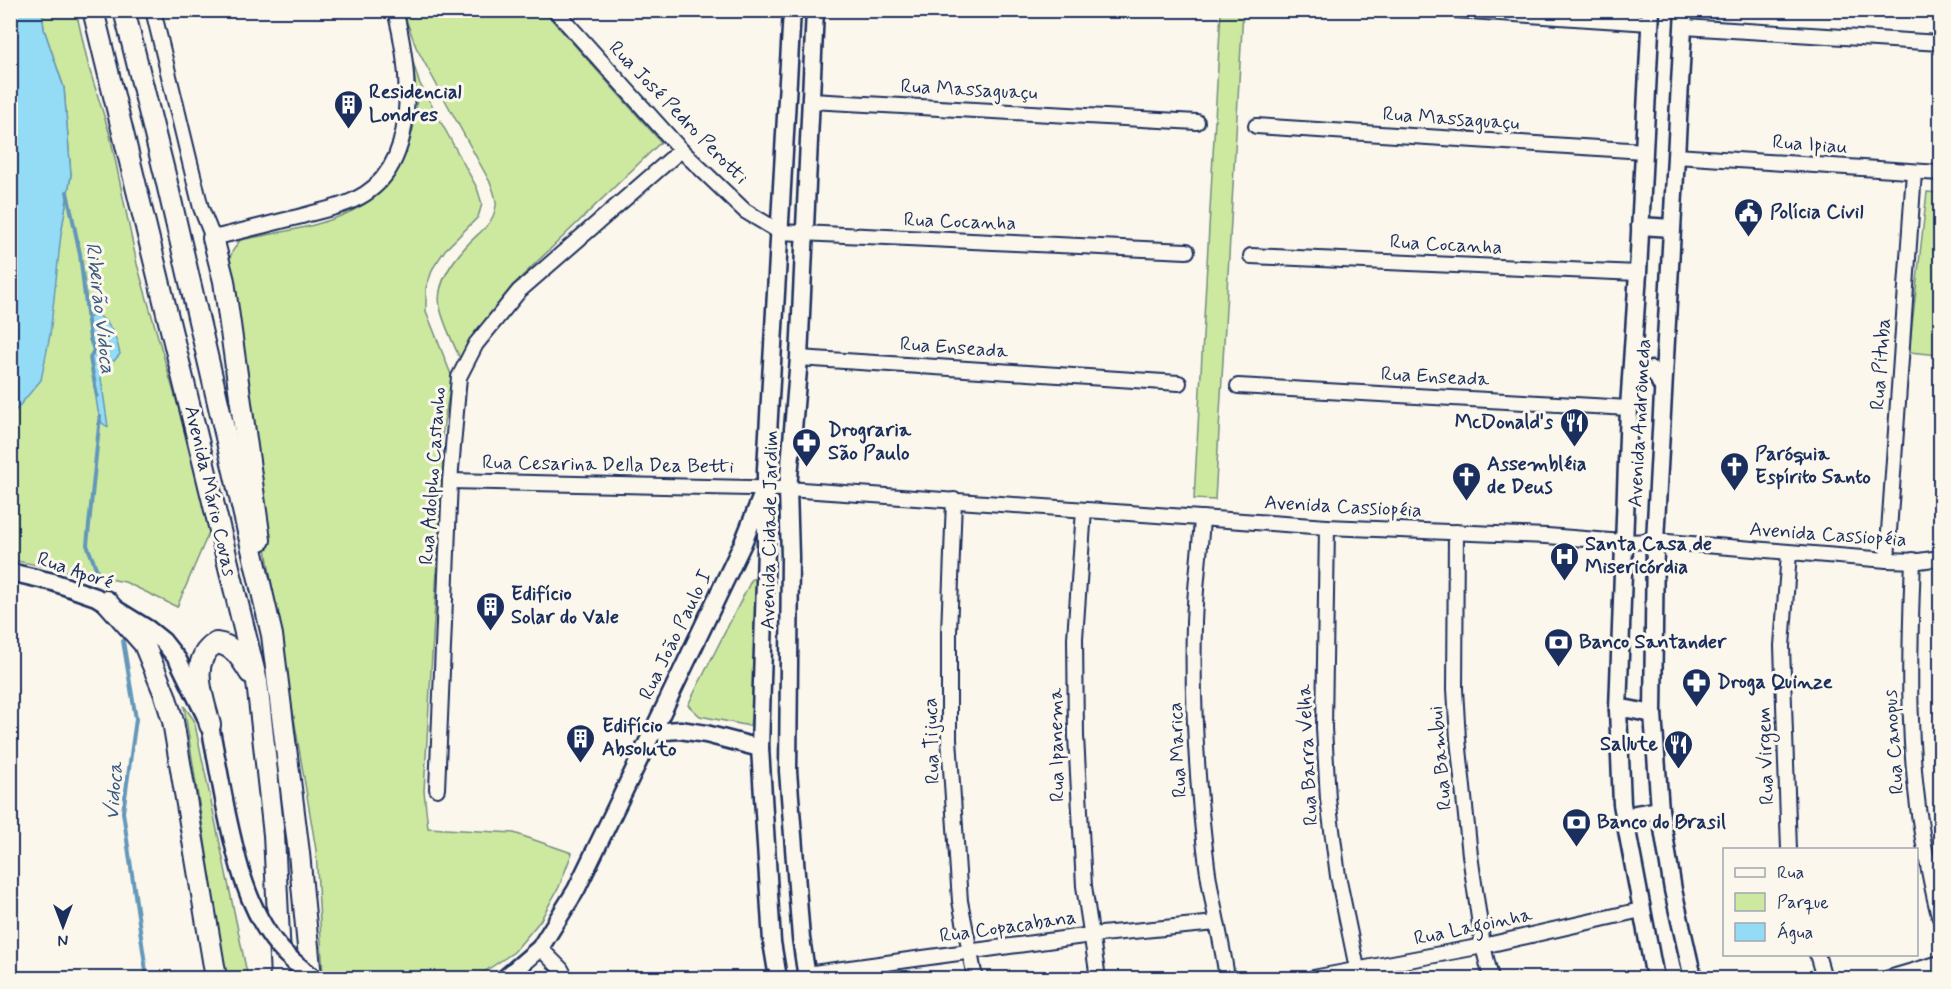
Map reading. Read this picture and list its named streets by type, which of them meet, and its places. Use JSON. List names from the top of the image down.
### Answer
{
  "streets": {
    "highway": ["Avenida Mário Covas"],
    "main road": [
      "Avenida Andrômeda",
      "Avenida Cidade Jardim",
      "Rua Aporé",
      "Rua João Paulo I"
    ],
    "street": [
      "Rua Massaguaçu",
      "Rua José Pedro Perotti",
      "Rua Ipiau",
      "Rua Cocanha",
      "Rua Enseada",
      "Rua Pituba",
      "Rua Cesarina Della Dea Betti",
      "Rua Adolpho Castanho",
      "Avenida Cassiopéia",
      "Rua Tijuca",
      "Rua Canopus",
      "Rua Ipanema",
      "Rua Marica",
      "Rua Barra Velha",
      "Rua Virgem",
      "Rua Bambui",
      "Rua Copacabana",
      "Rua Lagoinha"
    ]
  },
  "crossings": [
    ["Rua Massaguaçu", "Avenida Andrômeda"],
    ["Rua Massaguaçu", "Avenida Cidade Jardim"],
    ["Rua José Pedro Perotti", "Rua Cocanha"],
    ["Rua José Pedro Perotti", "Rua Adolpho Castanho"],
    ["Rua José Pedro Perotti", "Avenida Cidade Jardim"],
    ["Rua Ipiau", "Rua Pituba"],
    ["Rua Ipiau", "Avenida Andrômeda"],
    ["Rua Cocanha", "Avenida Andrômeda"],
    ["Rua Cocanha", "Avenida Cidade Jardim"],
    ["Rua Enseada", "Avenida Andrômeda"],
    ["Rua Enseada", "Avenida Cidade Jardim"],
    ["Rua Pituba", "Avenida Cassiopéia"],
    ["Avenida Andrômeda", "Avenida Cassiopéia"],
    ["Avenida Andrômeda", "Rua Lagoinha"],
    ["Rua Cesarina Della Dea Betti", "Rua Adolpho Castanho"],
    ["Rua Cesarina Della Dea Betti", "Avenida Cassiopéia"],
    ["Rua Cesarina Della Dea Betti", "Avenida Cidade Jardim"],
    ["Rua Cesarina Della Dea Betti", "Rua João Paulo I"],
    ["Avenida Cassiopéia", "Avenida Cidade Jardim"],
    ["Avenida Cassiopéia", "Rua João Paulo I"],
    ["Avenida Cassiopéia", "Rua Tijuca"],
    ["Avenida Cassiopéia", "Rua Canopus"],
    ["Avenida Cassiopéia", "Rua Ipanema"],
    ["Avenida Cassiopéia", "Rua Marica"],
    ["Avenida Cassiopéia", "Rua Barra Velha"],
    ["Avenida Cassiopéia", "Rua Virgem"],
    ["Avenida Cassiopéia", "Rua Bambui"],
    ["Avenida Cidade Jardim", "Rua João Paulo I"],
    ["Avenida Cidade Jardim", "Rua Copacabana"],
    ["Rua Tijuca", "Rua Copacabana"],
    ["Rua Ipanema", "Rua Copacabana"],
    ["Rua Marica", "Rua Copacabana"],
    ["Rua Barra Velha", "Rua Lagoinha"],
    ["Rua Bambui", "Rua Lagoinha"]
  ],
  "water": ["Ribeirão Vidoca", "Vidoca"],
  "places": {
    "building": ["Residencial Londres", "Edifício Solar do Vale", "Edifício Absoluto"],
    "public building": ["Polícia Civil"],
    "restaurant": ["McDonald's", "Sallute"],
    "pharmacy": ["Drograria São Paulo", "Droga Quinze"],
    "church": ["Paróquia Espírito Santo", "Assembléia de Deus"],
    "hospital": ["Santa Casa de Misericórdia"],
    "bank": ["Banco Santander", "Banco do Brasil"]
  },
  "legend": ["Rua", "Parque", "Água"],
  "north": "bottom"
}
